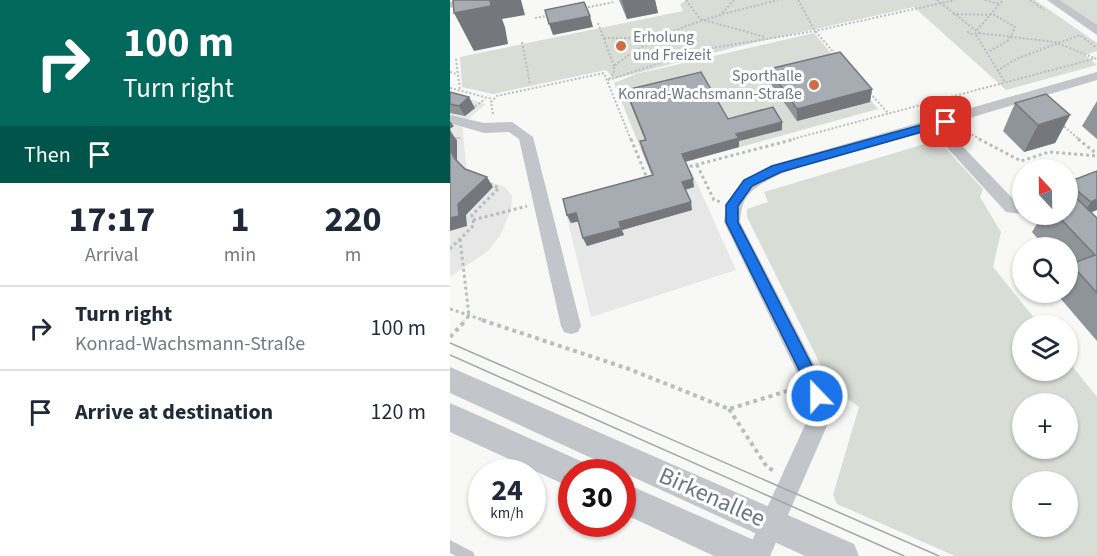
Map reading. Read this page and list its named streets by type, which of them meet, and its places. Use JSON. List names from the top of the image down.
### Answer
{
  "streets": {
    "street": ["Birkenallee"]
  },
  "places": ["Erholung und Freizeit", "Sporthalle Konrad-Wachsmann-Straße"],
  "north": "top",
  "page": {
    "turn": ["100 m", "Turn right"],
    "then": "Then",
    "map_buttons": ["+", "−"],
    "eta": [
      "17:17",
      "Arrival",
      "1",
      "min",
      "220",
      "m"
    ],
    "list": [
      {
        "name": "Turn right",
        "note": "Konrad-Wachsmann-Straße",
        "value": "100 m"
      },
      {
        "name": "Arrive at destination",
        "value": "120 m"
      }
    ],
    "speed": "24 km/h",
    "limit": "30"
  }
}
